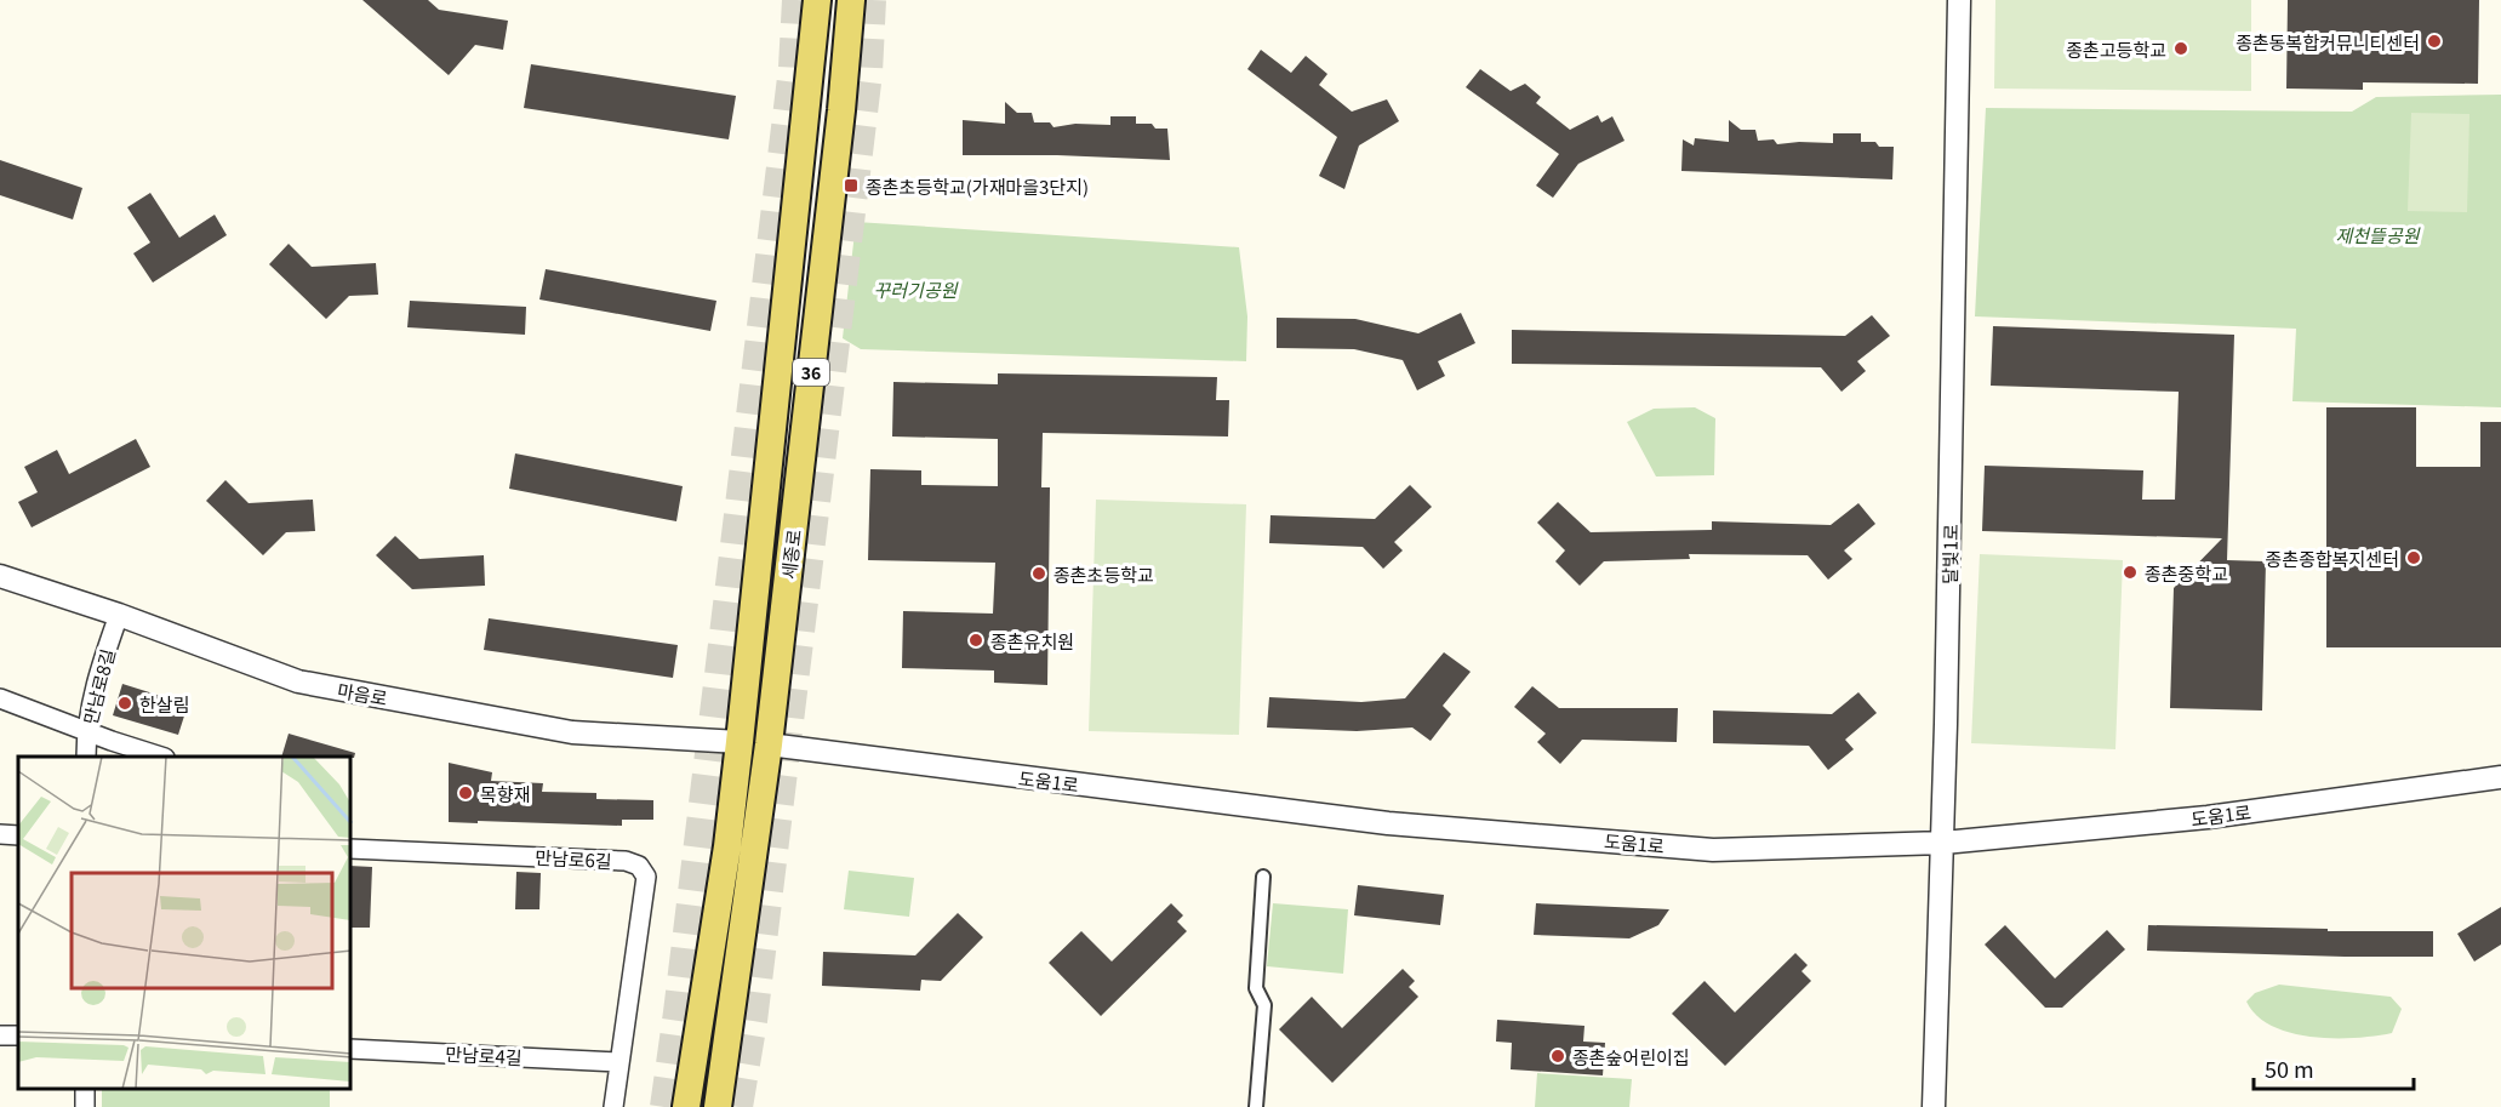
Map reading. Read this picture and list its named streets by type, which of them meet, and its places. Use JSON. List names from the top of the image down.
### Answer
{
  "streets": {
    "main road": ["36", "세종로"],
    "street": [
      "달빛1로",
      "만남로8길",
      "마음로",
      "도움1로",
      "만남로6길",
      "만남로4길"
    ]
  },
  "crossings": [
    ["세종로", "마음로"],
    ["세종로", "도움1로"],
    ["달빛1로", "도움1로"],
    ["만남로8길", "마음로"],
    ["만남로6길", "만남로4길"]
  ],
  "parks": ["제천뜰공원", "꾸러기공원"],
  "places": {
    "other": [
      "종촌동복합커뮤니티센터",
      "종촌고등학교",
      "종촌종합복지센터",
      "종촌중학교",
      "종촌초등학교",
      "종촌유치원",
      "한살림",
      "목향재",
      "종촌숲어린이집"
    ],
    "transit": ["종촌초등학교(가재마을3단지)"]
  },
  "scale_bar": "50 m"
}
